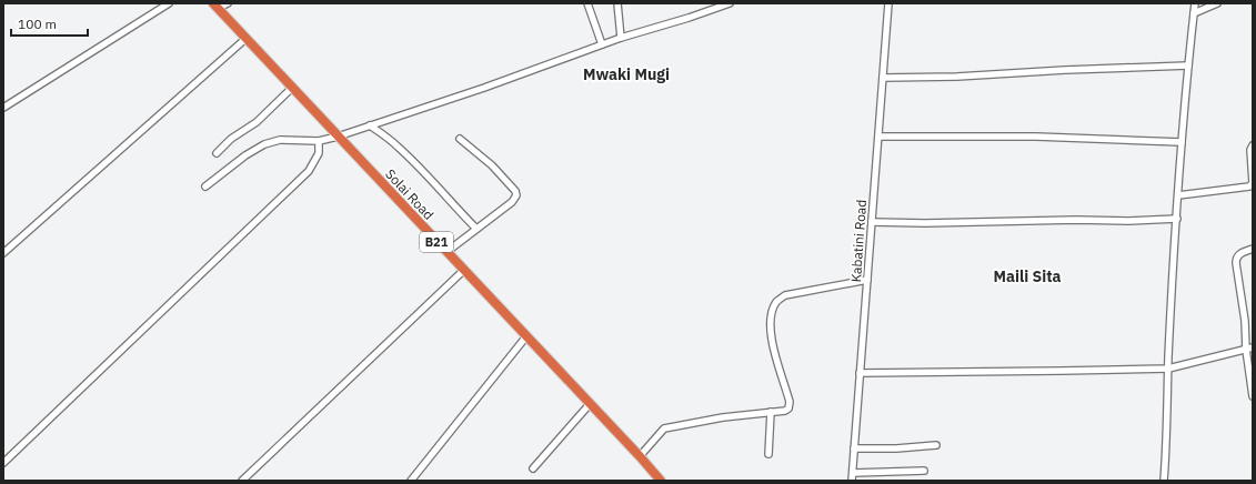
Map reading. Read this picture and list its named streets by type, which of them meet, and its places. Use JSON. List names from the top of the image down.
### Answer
{
  "streets": {
    "highway": ["Solai Road", "B21"],
    "street": ["Kabatini Road"]
  },
  "districts": ["Mwaki Mugi", "Maili Sita"],
  "scale_bar": "100 m"
}
